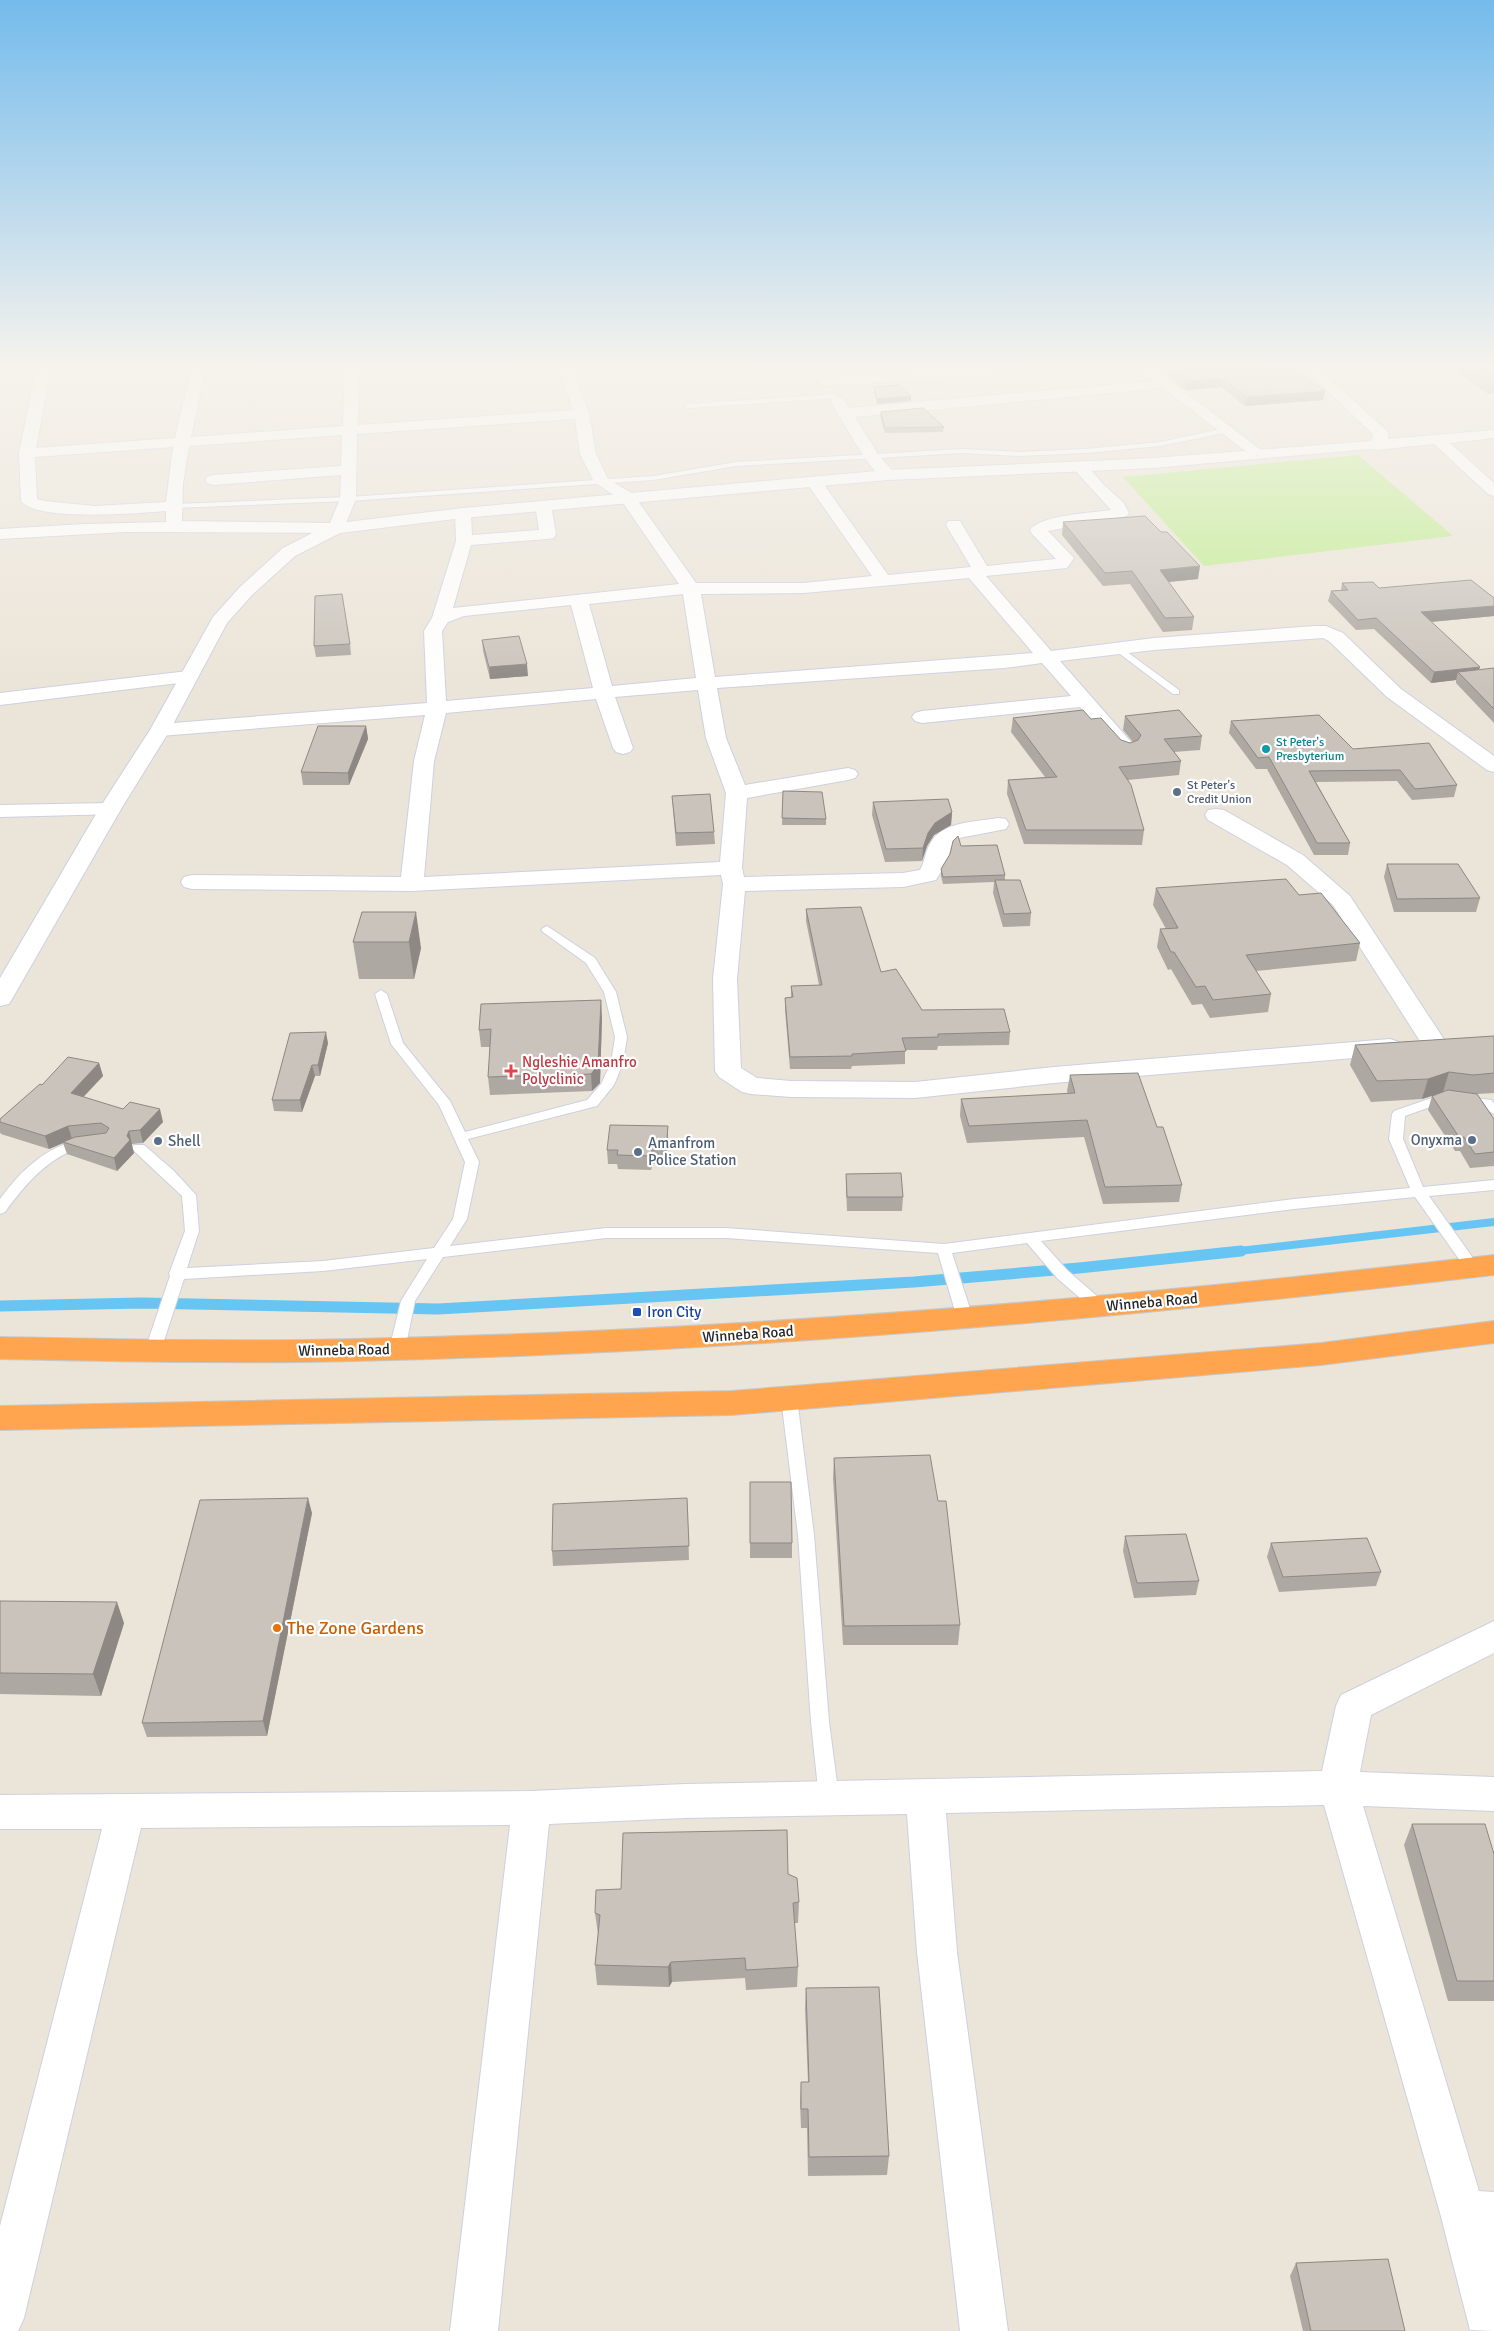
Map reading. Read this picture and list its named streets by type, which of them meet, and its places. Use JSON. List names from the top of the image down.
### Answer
{
  "streets": {
    "highway": ["Winneba Road"]
  },
  "places": {
    "other": [
      "St Peter's Presbyterium",
      "St Peter's Credit Union",
      "Onyxma",
      "Shell",
      "Amanfrom Police Station",
      "The Zone Gardens"
    ],
    "health": ["Ngleshie Amanfro Polyclinic"],
    "transit": ["Iron City"]
  }
}
